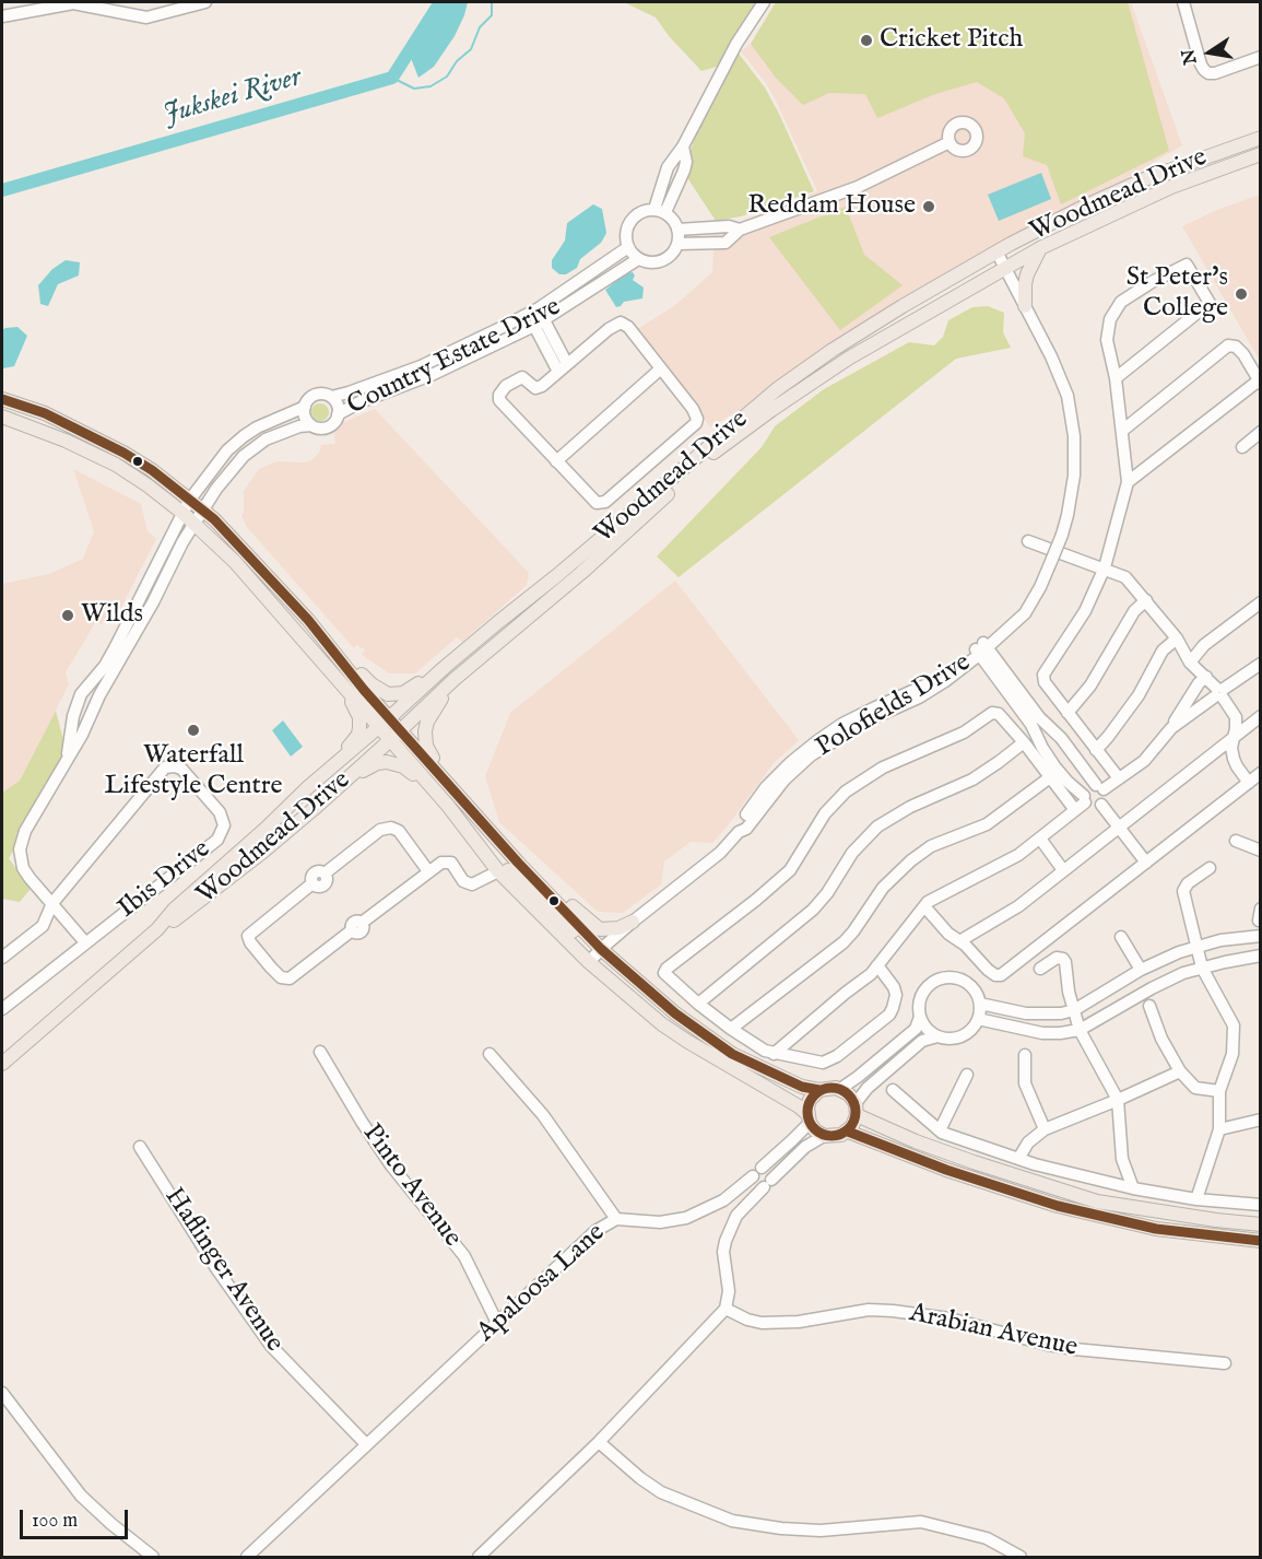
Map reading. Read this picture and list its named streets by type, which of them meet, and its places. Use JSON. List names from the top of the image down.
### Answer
{
  "streets": {
    "main road": ["Woodmead Drive"],
    "street": [
      "Country Estate Drive",
      "Polofields Drive",
      "Ibis Drive",
      "Pinto Avenue",
      "Haflinger Avenue",
      "Apaloosa Lane",
      "Arabian Avenue"
    ]
  },
  "crossings": [
    ["Woodmead Drive", "Polofields Drive"],
    ["Pinto Avenue", "Apaloosa Lane"],
    ["Haflinger Avenue", "Apaloosa Lane"]
  ],
  "water": ["Jukskei River"],
  "places": [
    "Cricket Pitch",
    "Reddam House",
    "St Peter's College",
    "Wilds",
    "Waterfall Lifestyle Centre"
  ],
  "scale_bar": "100 m",
  "north": "left"
}
